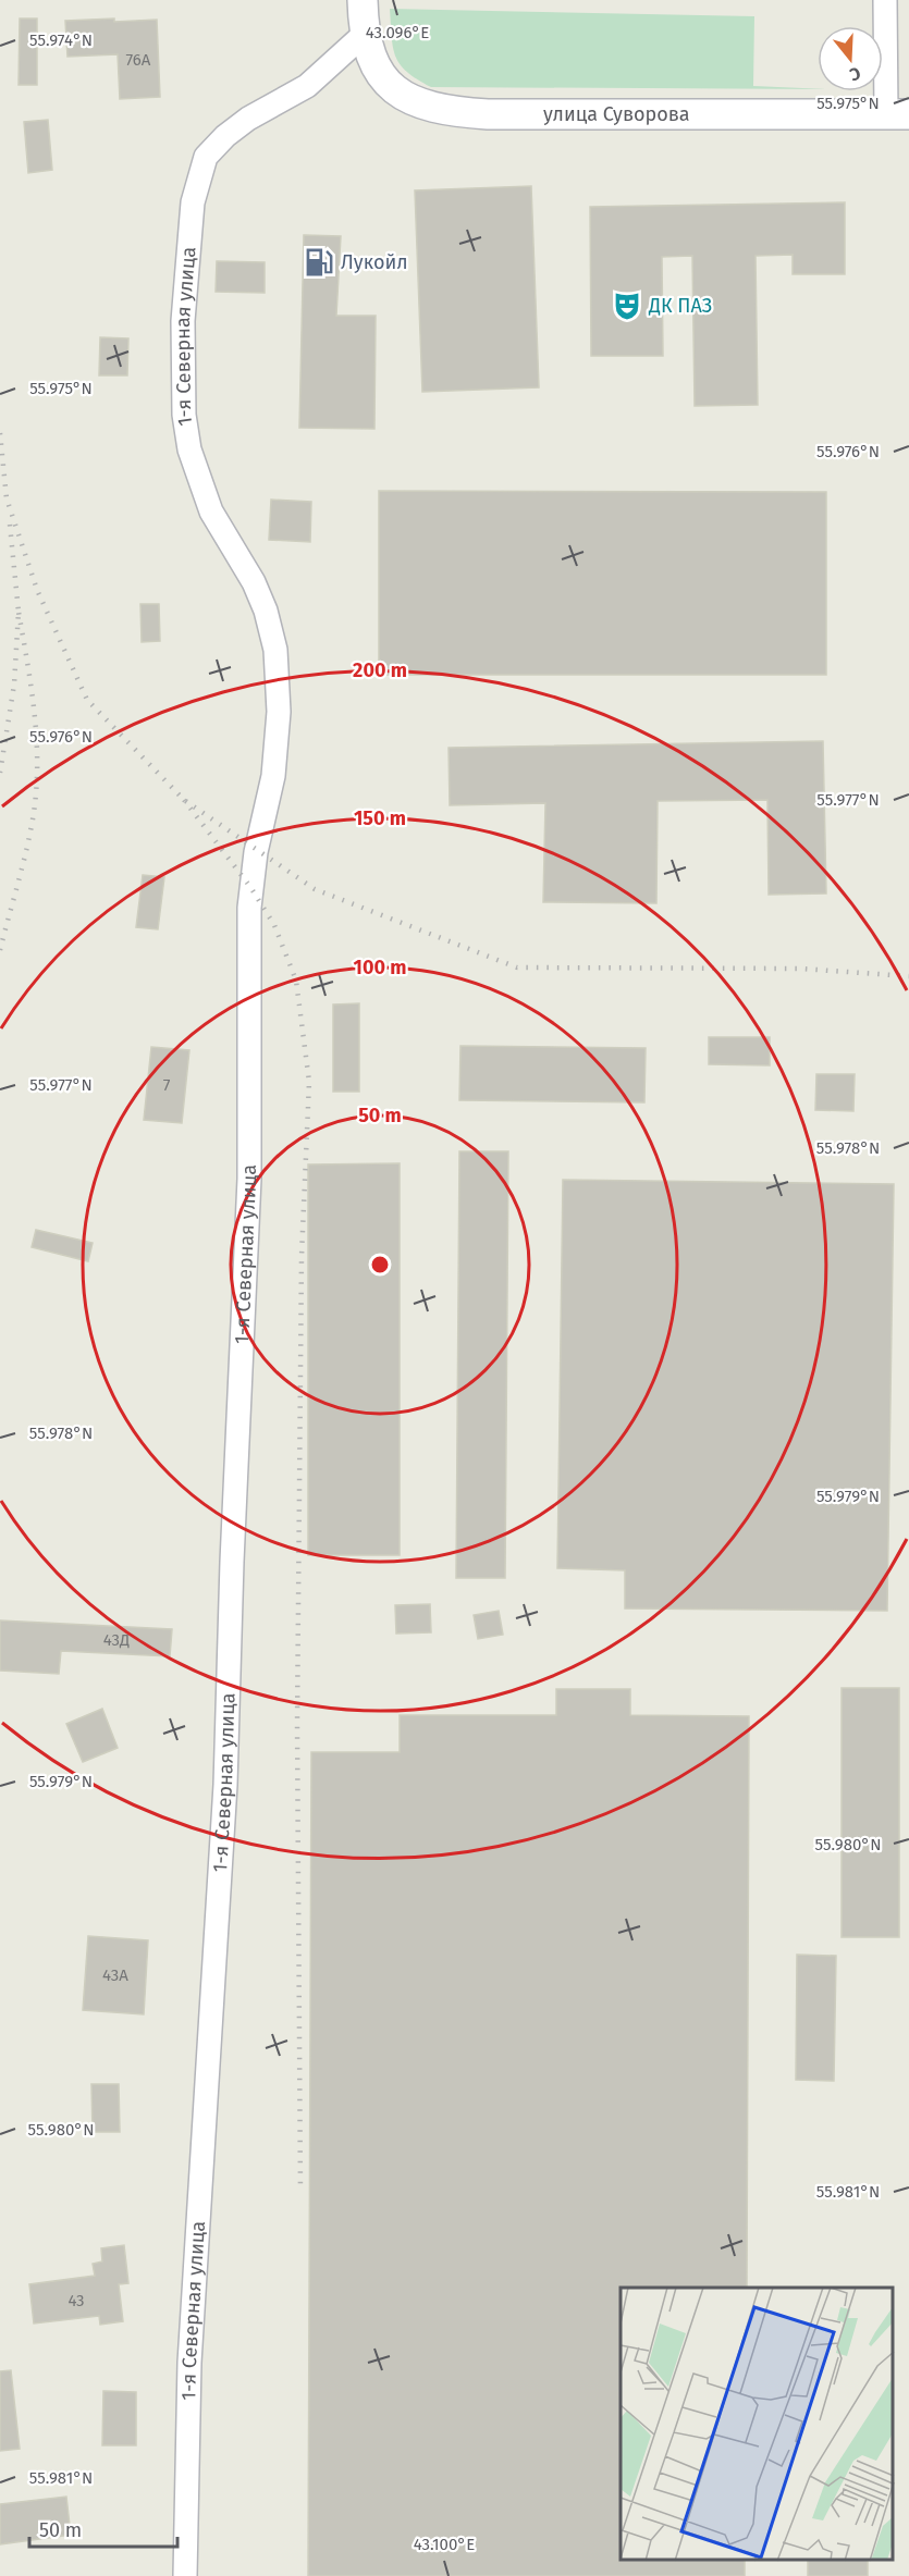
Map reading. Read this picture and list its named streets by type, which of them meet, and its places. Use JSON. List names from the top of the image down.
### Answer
{
  "streets": {
    "street": ["улица Суворова", "1-я Северная улица"]
  },
  "crossings": [
    ["улица Суворова", "1-я Северная улица"]
  ],
  "places": {
    "fuel station": ["Лукойл"],
    "theatre": ["ДК ПАЗ"]
  },
  "house_numbers": [
    "76А",
    "7",
    "43Д",
    "43А",
    "43"
  ],
  "scale_bar": "50 m",
  "north": "bottom",
  "coordinates": [
    "43.096°E",
    "55.974°N",
    "55.975°N",
    "55.976°N",
    "55.977°N",
    "55.978°N",
    "55.979°N",
    "55.980°N",
    "55.981°N",
    "43.100°E"
  ],
  "rings": [
    "200 m",
    "150 m",
    "100 m",
    "50 m"
  ]
}
